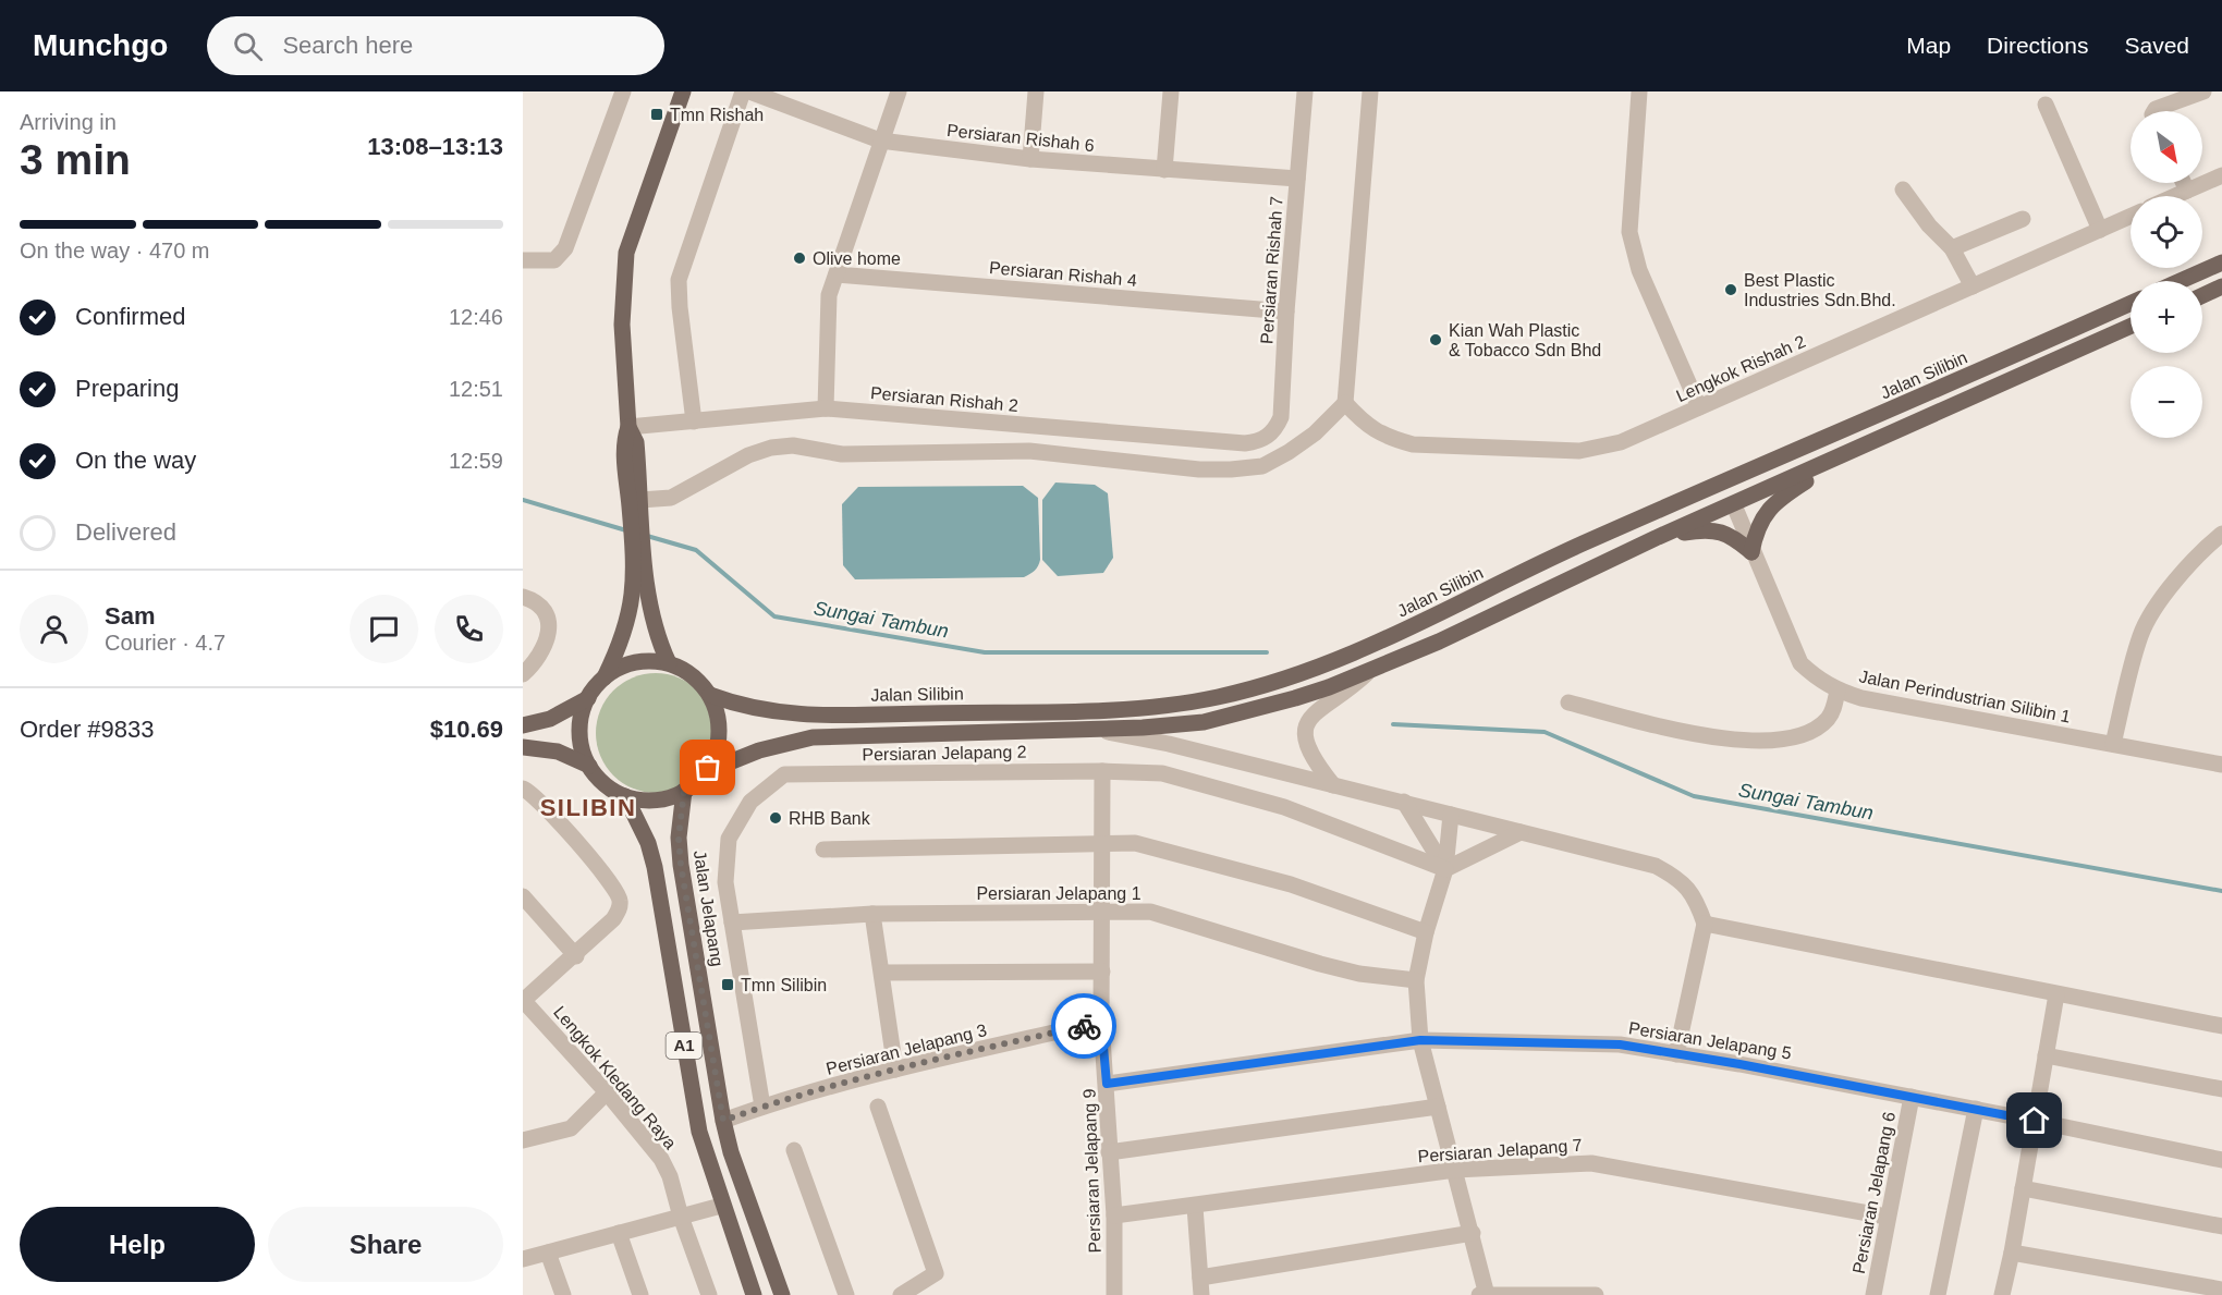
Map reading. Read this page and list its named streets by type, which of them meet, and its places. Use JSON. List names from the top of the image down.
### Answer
{
  "streets": {
    "main road": ["Jalan Silibin", "Jalan Jelapang", "A1"],
    "street": [
      "Persiaran Rishah 6",
      "Persiaran Rishah 7",
      "Persiaran Rishah 4",
      "Lengkok Rishah 2",
      "Persiaran Rishah 2",
      "Jalan Perindustrian Silibin 1",
      "Persiaran Jelapang 2",
      "Persiaran Jelapang 1",
      "Persiaran Jelapang 5",
      "Persiaran Jelapang 3",
      "Lengkok Kledang Raya",
      "Persiaran Jelapang 7",
      "Persiaran Jelapang 9",
      "Persiaran Jelapang 6"
    ]
  },
  "crossings": [
    ["Persiaran Rishah 6", "Persiaran Rishah 7"],
    ["Persiaran Rishah 7", "Persiaran Rishah 4"],
    ["Persiaran Rishah 7", "Persiaran Rishah 2"],
    ["Jalan Silibin", "Jalan Jelapang"],
    ["Jalan Silibin", "A1"],
    ["Persiaran Jelapang 2", "Persiaran Jelapang 1"],
    ["Persiaran Jelapang 2", "Persiaran Jelapang 3"],
    ["Persiaran Jelapang 2", "Persiaran Jelapang 9"],
    ["Persiaran Jelapang 1", "Persiaran Jelapang 9"],
    ["Jalan Jelapang", "A1"],
    ["Jalan Jelapang", "Persiaran Jelapang 3"],
    ["Persiaran Jelapang 5", "Persiaran Jelapang 9"],
    ["Persiaran Jelapang 5", "Persiaran Jelapang 6"],
    ["Persiaran Jelapang 3", "Persiaran Jelapang 9"],
    ["Persiaran Jelapang 7", "Persiaran Jelapang 9"],
    ["Persiaran Jelapang 7", "Persiaran Jelapang 6"]
  ],
  "districts": ["SILIBIN"],
  "water": ["Sungai Tambun"],
  "places": {
    "transit": ["Tmn Rishah", "Tmn Silibin"],
    "other": [
      "Olive home",
      "Best Plastic Industries Sdn.Bhd.",
      "Kian Wah Plastic & Tobacco Sdn Bhd",
      "RHB Bank"
    ]
  },
  "north": "bottom right",
  "page": {
    "header": "Munchgo",
    "search": "Search here",
    "nav": ["Map", "Directions", "Saved"],
    "heading": ["3 min", "Arriving in", "13:08–13:13"],
    "panel": [
      "Sam",
      "Courier · 4.7",
      "Order #9833",
      "$10.69"
    ],
    "map_buttons": ["+", "−"],
    "bar": "On the way · 470 m",
    "list": [
      ["Confirmed", "12:46"],
      ["Preparing", "12:51"],
      ["On the way", "12:59"],
      "Delivered"
    ],
    "buttons": ["Help", "Share"]
  }
}
